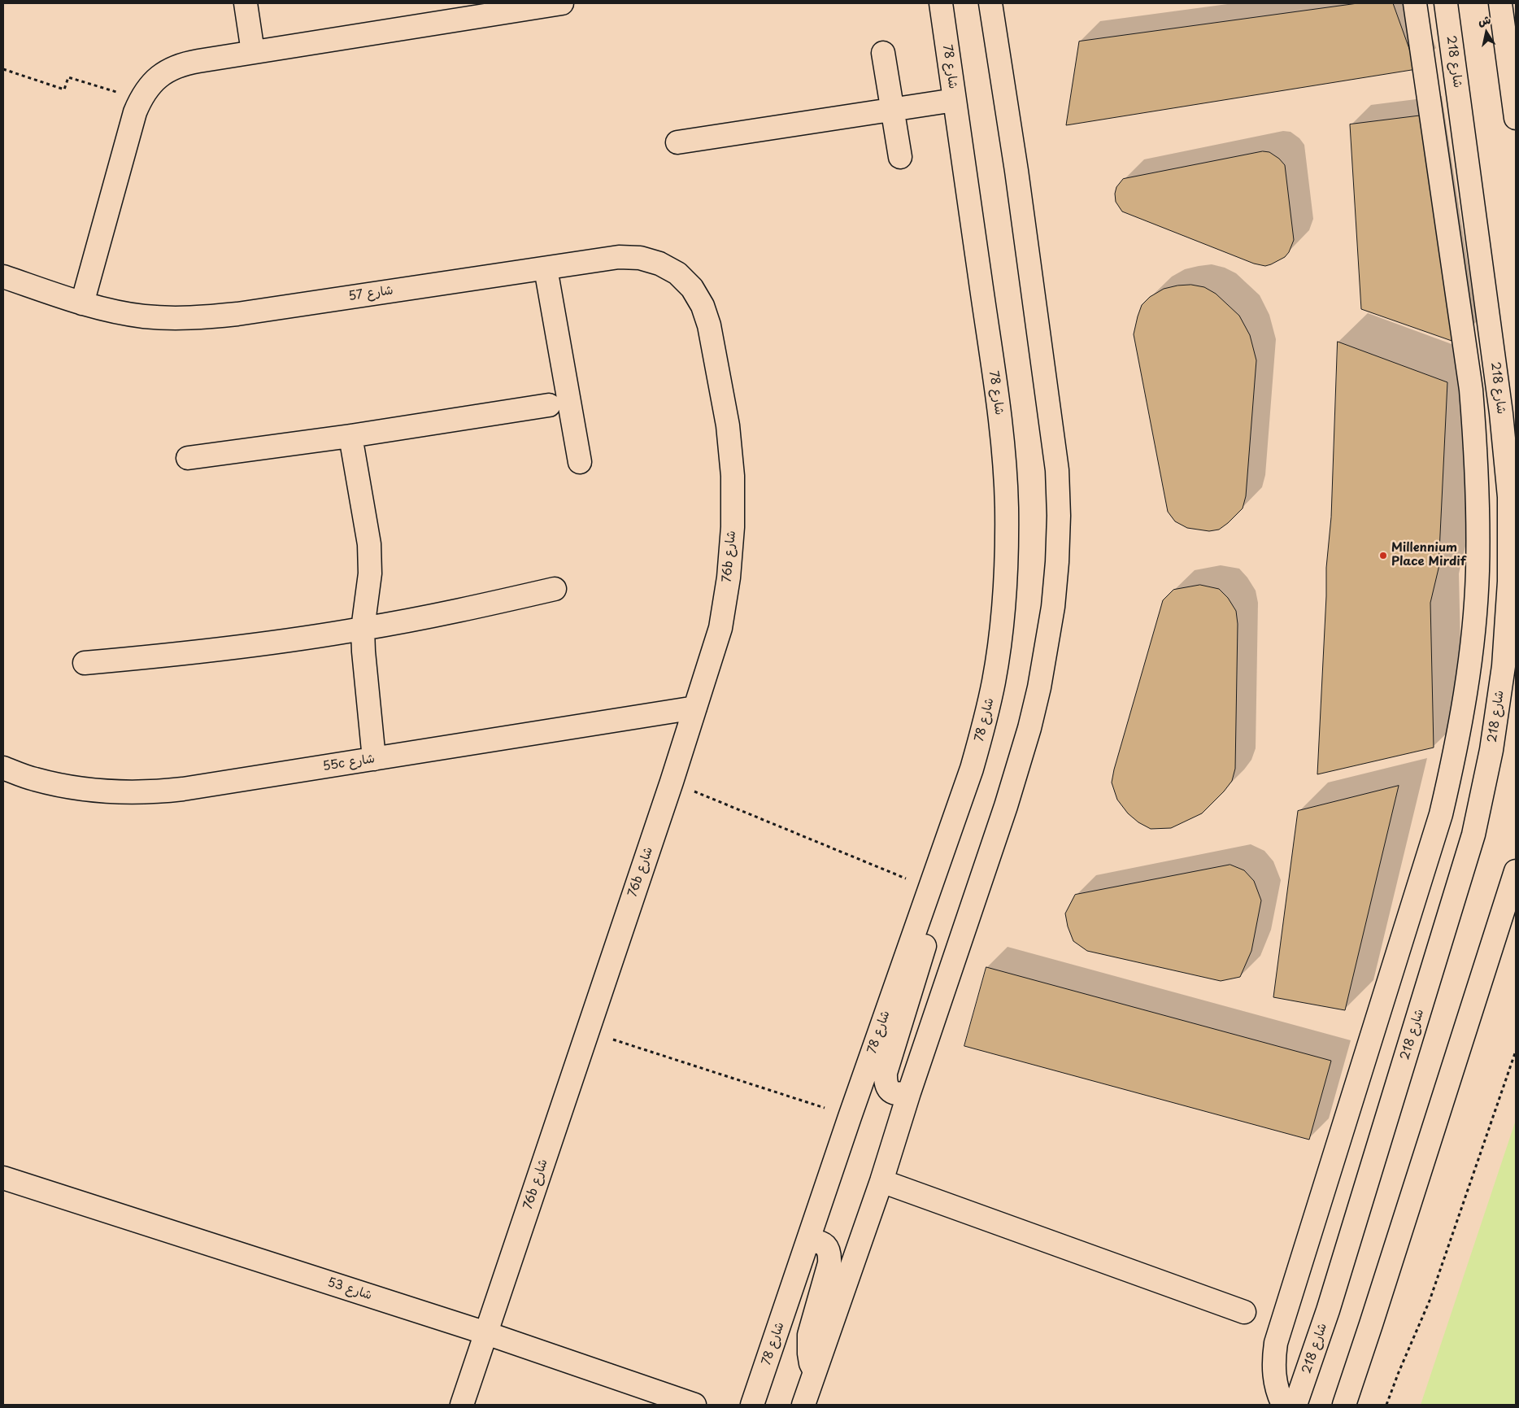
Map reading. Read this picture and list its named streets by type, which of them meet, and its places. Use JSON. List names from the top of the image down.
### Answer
{
  "streets": {
    "street": [
      "شارع 218",
      "شارع 78",
      "شارع 57",
      "76b شارع",
      "55c شارع",
      "شارع 53"
    ]
  },
  "crossings": [
    ["شارع 57", "76b شارع"],
    ["76b شارع", "55c شارع"],
    ["76b شارع", "شارع 53"]
  ],
  "places": ["Millennium Place Mirdif"],
  "north": "top"
}
